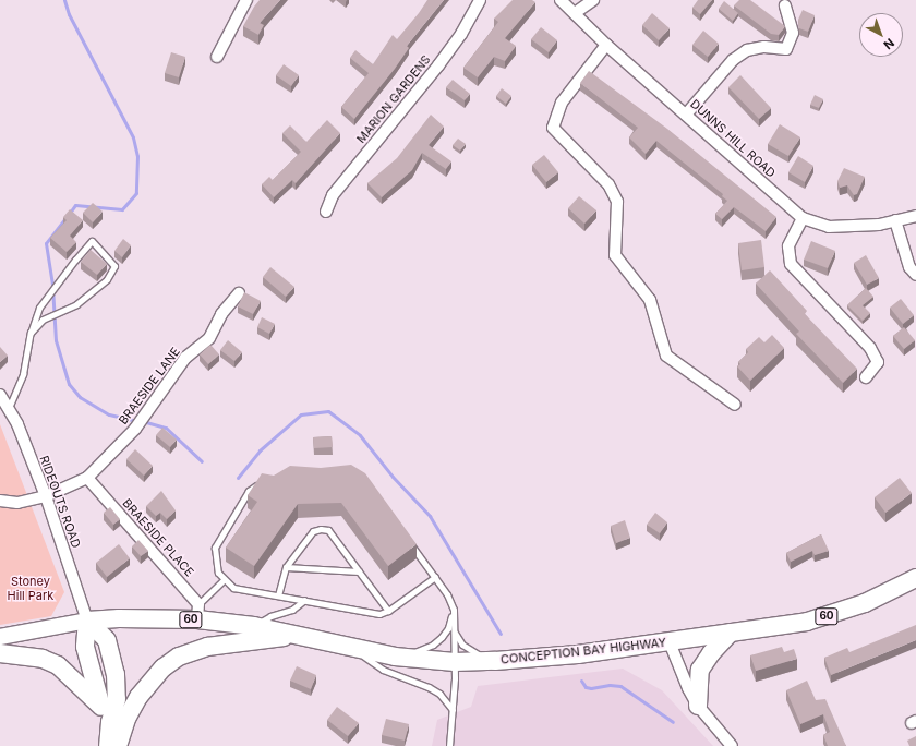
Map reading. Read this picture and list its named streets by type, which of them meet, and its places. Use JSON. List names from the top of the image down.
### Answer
{
  "streets": {
    "main road": ["60", "CONCEPTION BAY HIGHWAY"],
    "street": [
      "MARION GARDENS",
      "DUNNS HILL ROAD",
      "BRAESIDE LANE",
      "RIDEOUTS ROAD",
      "BRAESIDE PLACE"
    ]
  },
  "crossings": [
    ["BRAESIDE LANE", "RIDEOUTS ROAD"],
    ["BRAESIDE LANE", "BRAESIDE PLACE"],
    ["RIDEOUTS ROAD", "CONCEPTION BAY HIGHWAY"],
    ["BRAESIDE PLACE", "CONCEPTION BAY HIGHWAY"]
  ],
  "parks": ["Stoney Hill Park"],
  "north": "bottom right"
}
